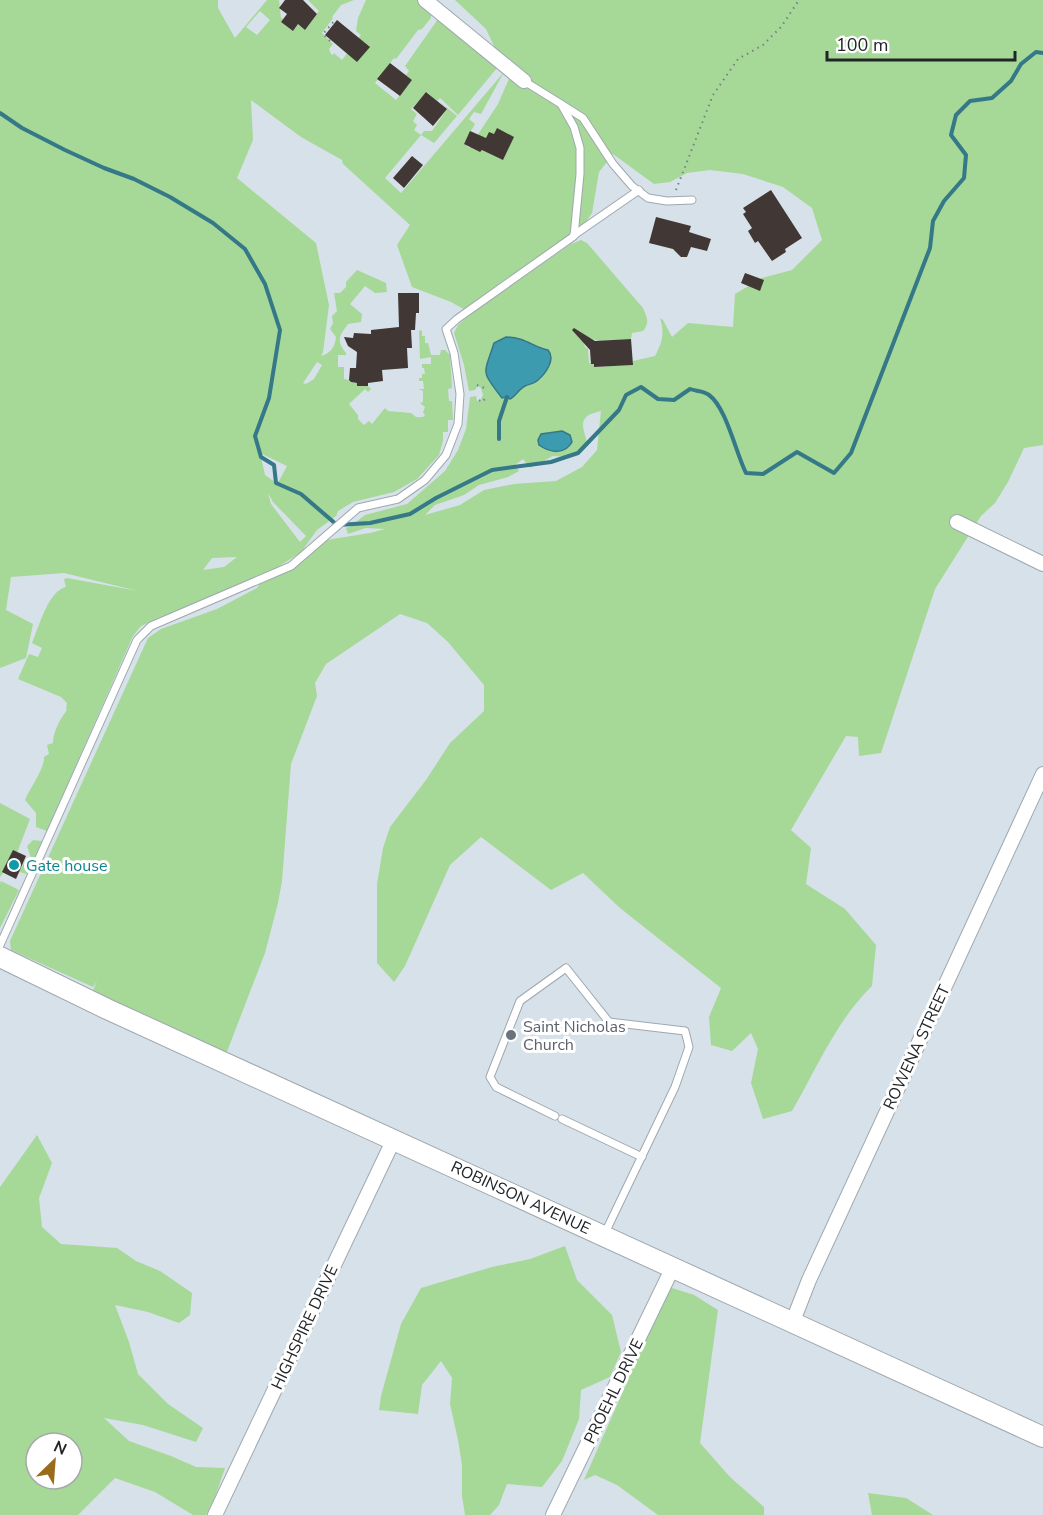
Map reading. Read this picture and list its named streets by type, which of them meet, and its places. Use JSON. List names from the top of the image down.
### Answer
{
  "streets": {
    "main road": ["ROBINSON AVENUE"],
    "street": ["ROWENA STREET", "HIGHSPIRE DRIVE", "PROEHL DRIVE"]
  },
  "crossings": [
    ["ROWENA STREET", "ROBINSON AVENUE"],
    ["ROBINSON AVENUE", "HIGHSPIRE DRIVE"],
    ["ROBINSON AVENUE", "PROEHL DRIVE"]
  ],
  "places": ["Gate house", "Saint Nicholas Church"],
  "scale_bar": "100 m",
  "north": "top right"
}
